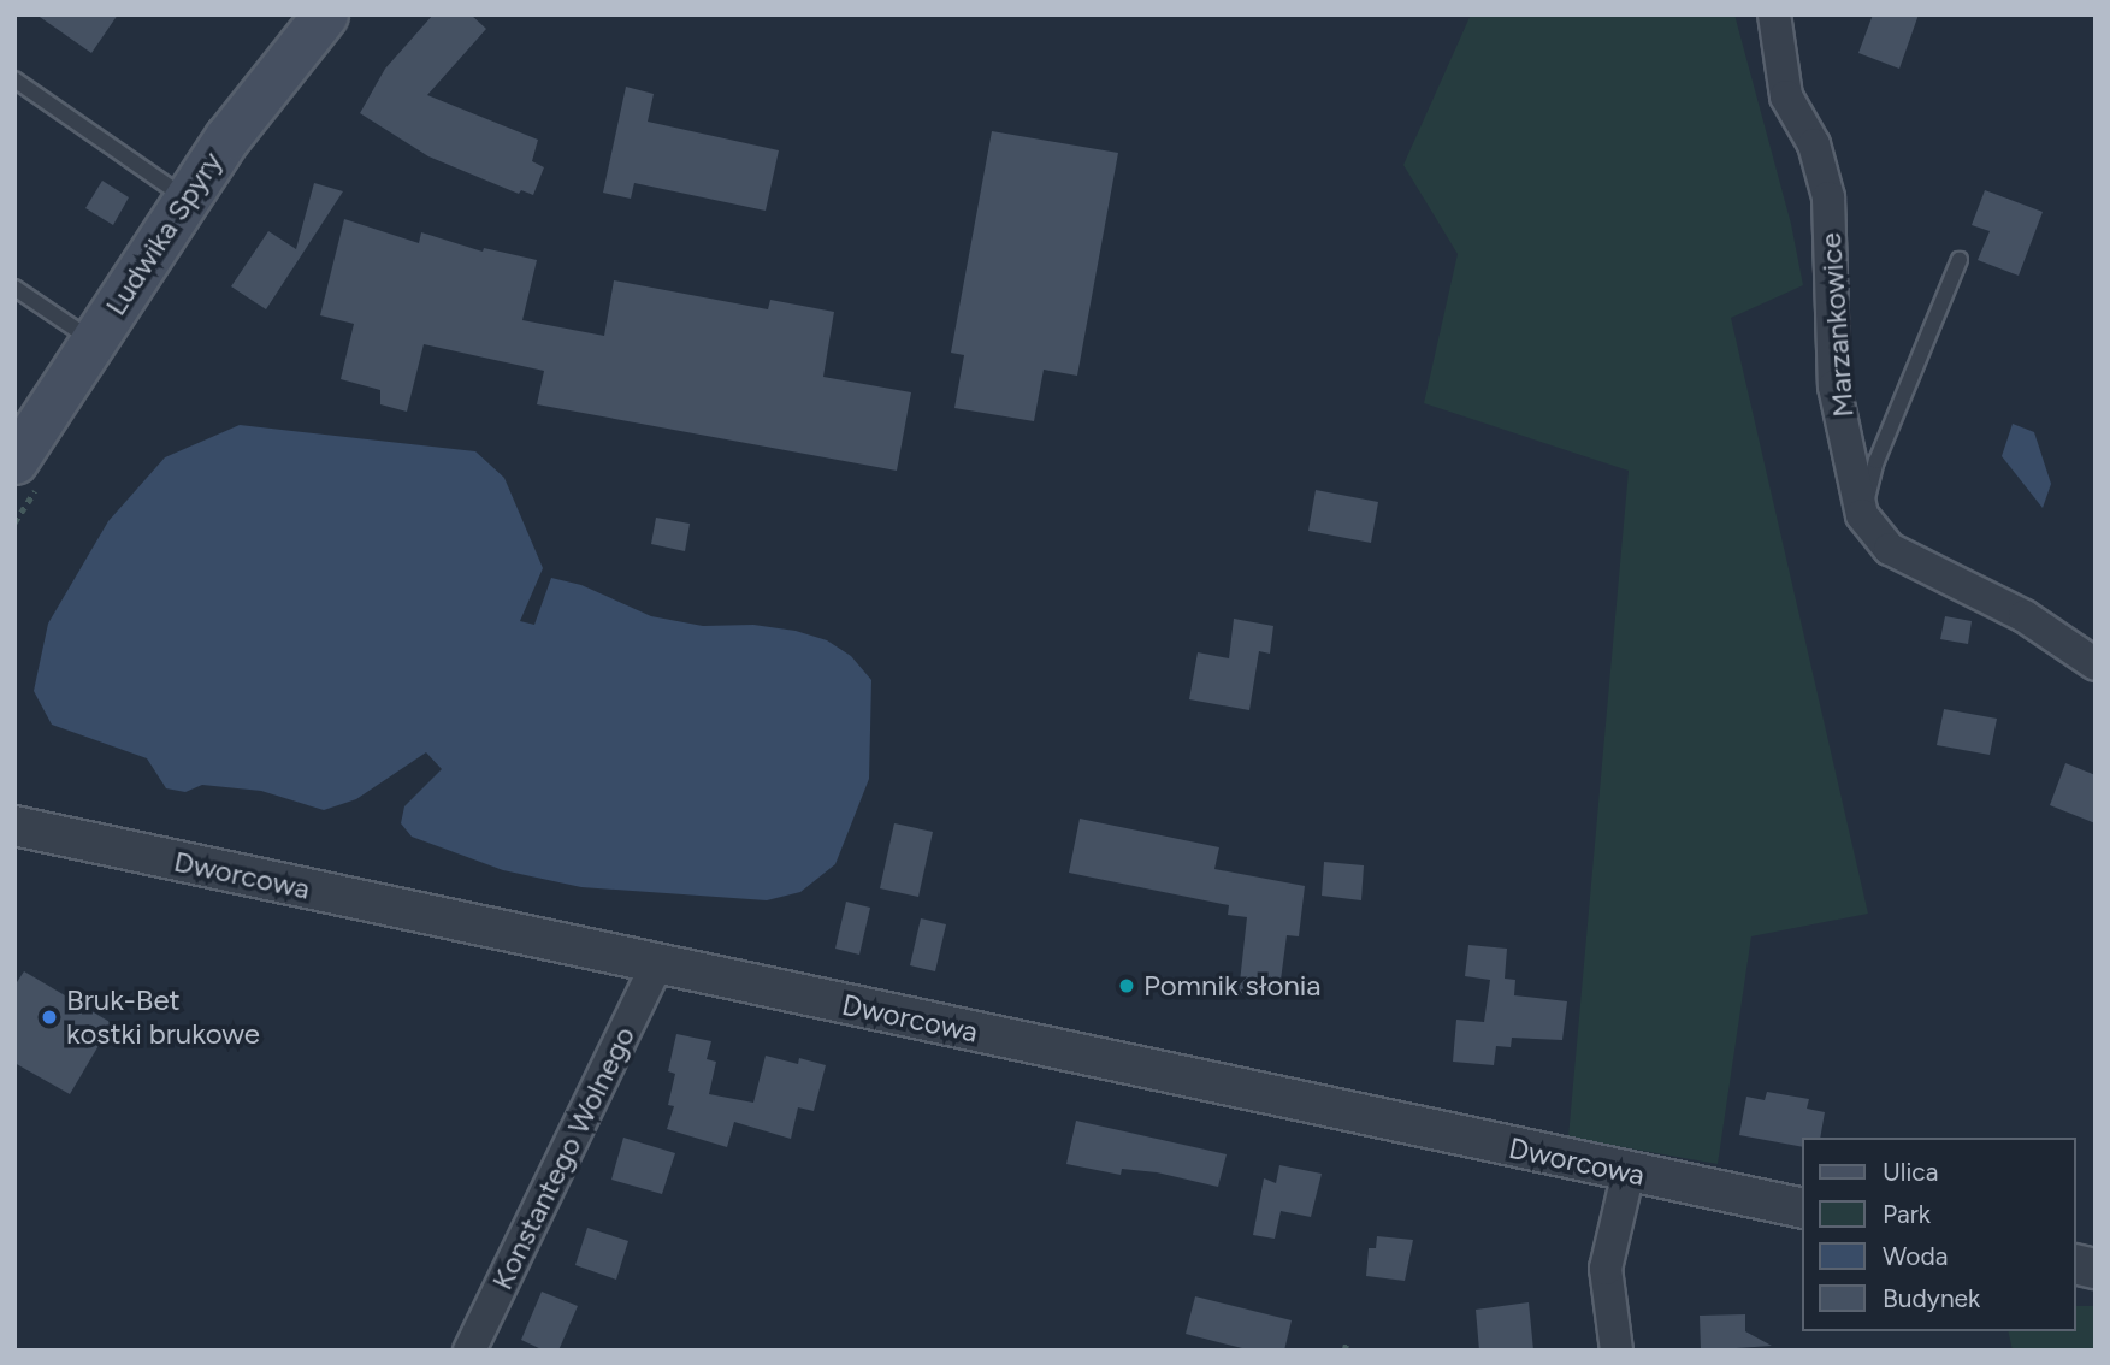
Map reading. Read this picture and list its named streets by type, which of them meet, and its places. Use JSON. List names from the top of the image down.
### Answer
{
  "streets": {
    "main road": ["Ludwika Spyry"],
    "street": ["Marzankowice", "Dworcowa", "Konstantego Wolnego"]
  },
  "crossings": [
    ["Dworcowa", "Konstantego Wolnego"]
  ],
  "places": ["Pomnik słonia", "Bruk-Bet kostki brukowe"],
  "legend": [
    "Ulica",
    "Park",
    "Woda",
    "Budynek"
  ]
}
